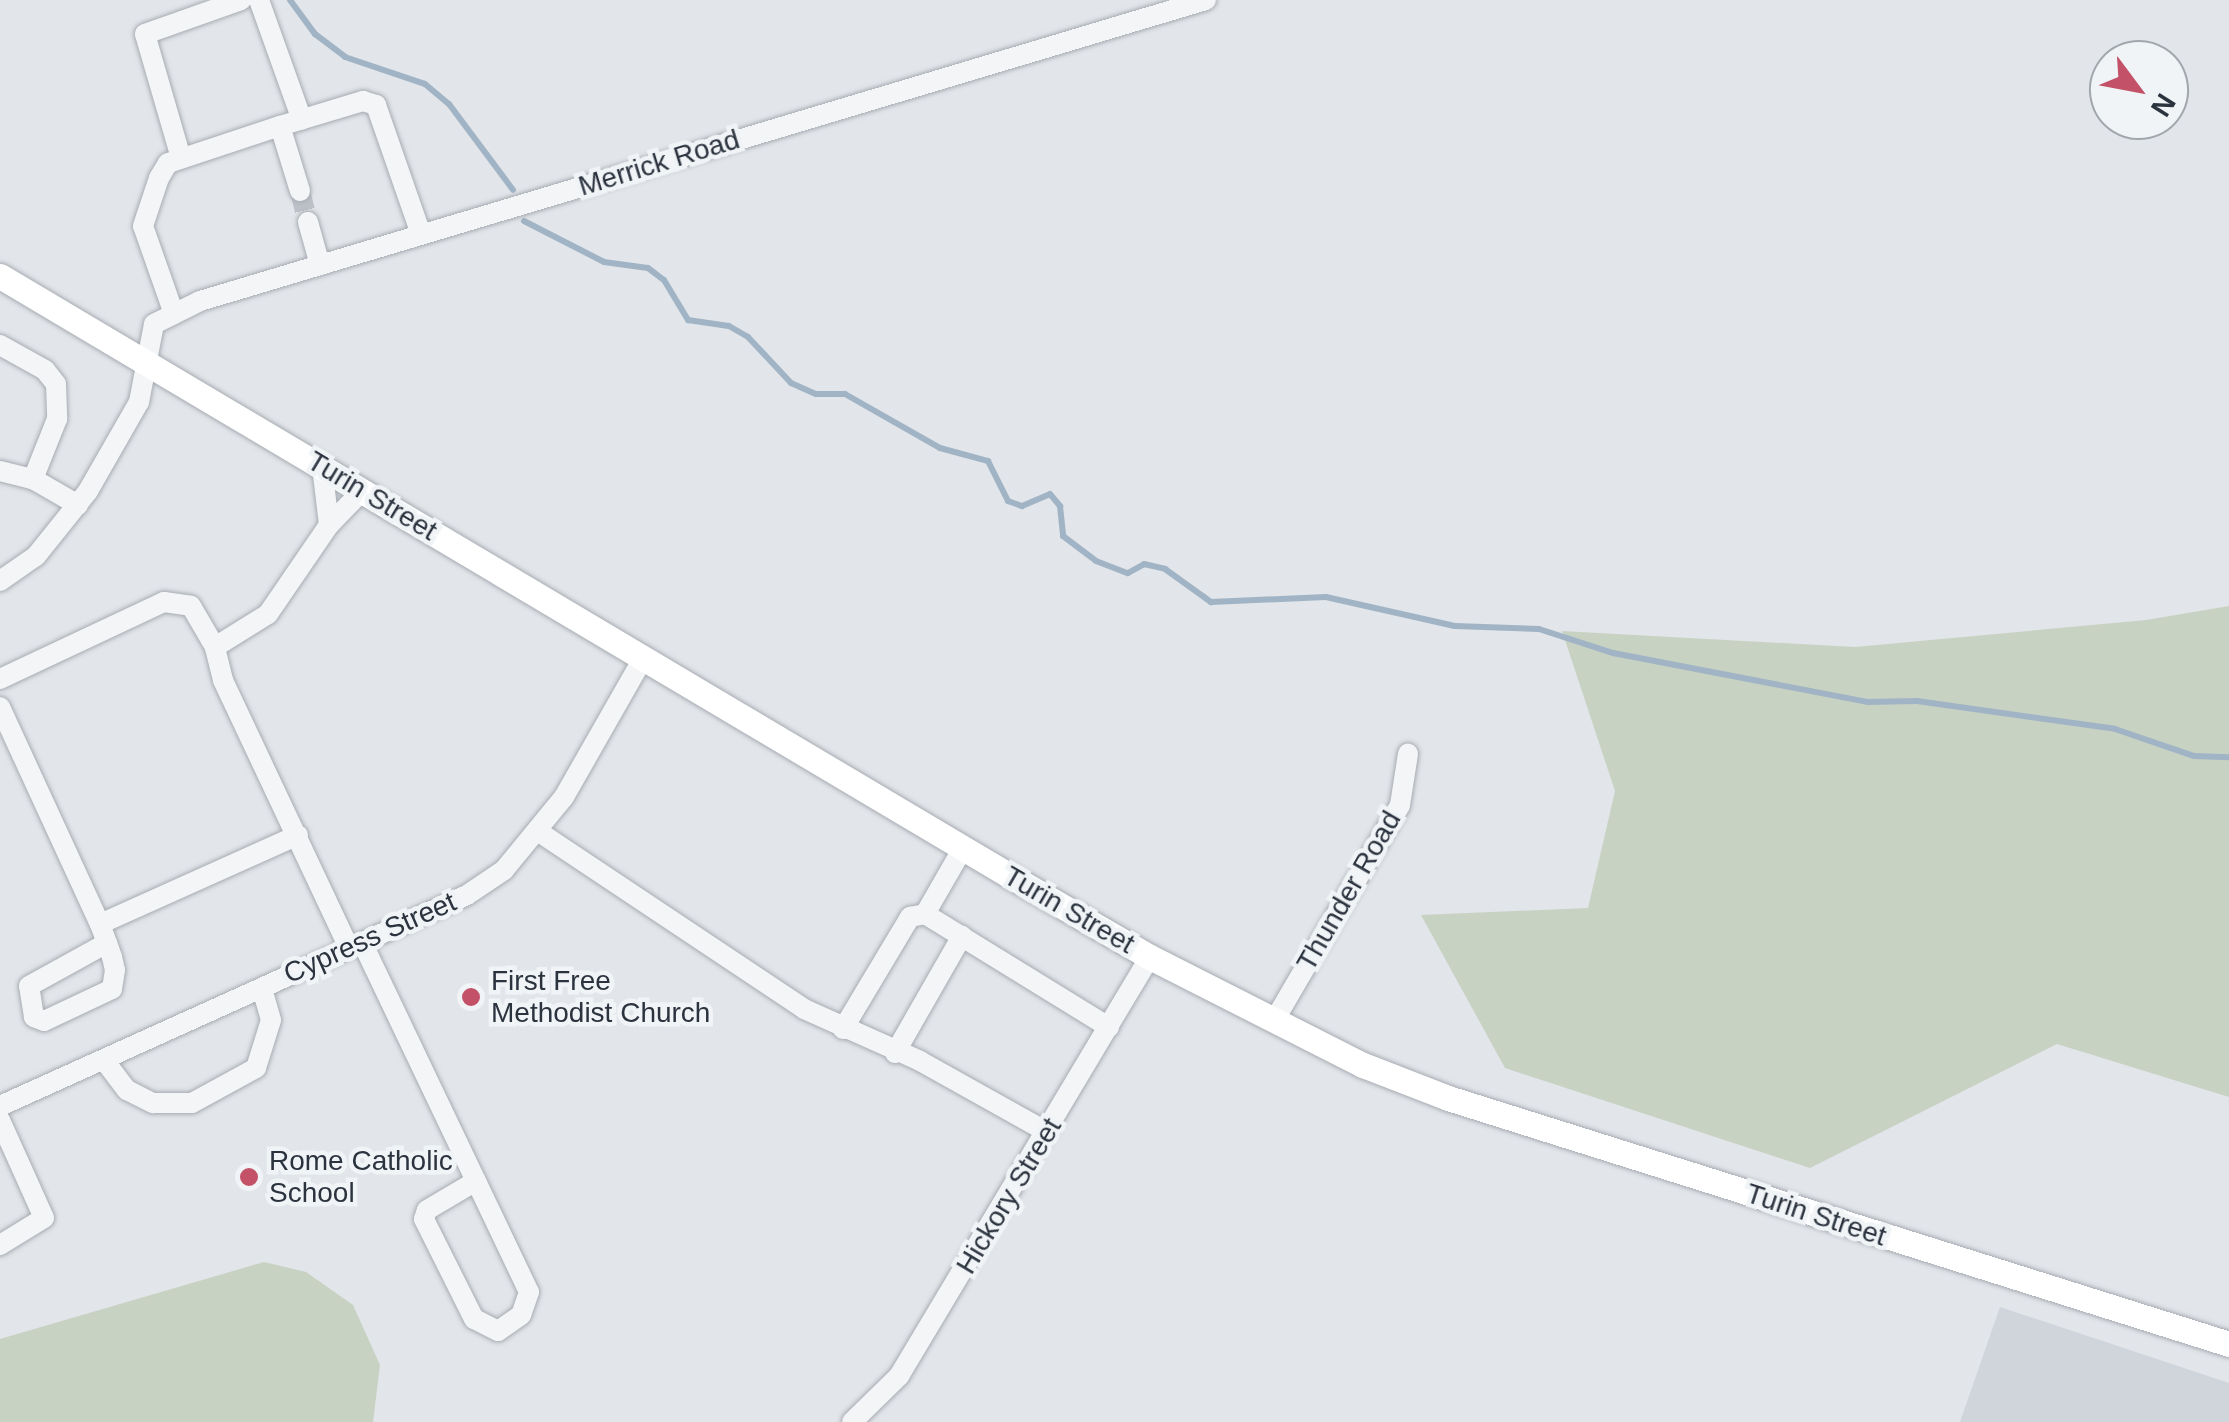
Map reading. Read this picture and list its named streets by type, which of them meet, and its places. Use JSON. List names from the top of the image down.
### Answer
{
  "streets": {
    "main road": ["Turin Street"],
    "street": [
      "Merrick Road",
      "Thunder Road",
      "Cypress Street",
      "Hickory Street"
    ]
  },
  "crossings": [
    ["Turin Street", "Thunder Road"],
    ["Turin Street", "Cypress Street"],
    ["Turin Street", "Hickory Street"]
  ],
  "places": ["First Free Methodist Church", "Rome Catholic School"],
  "north": "bottom right"
}
